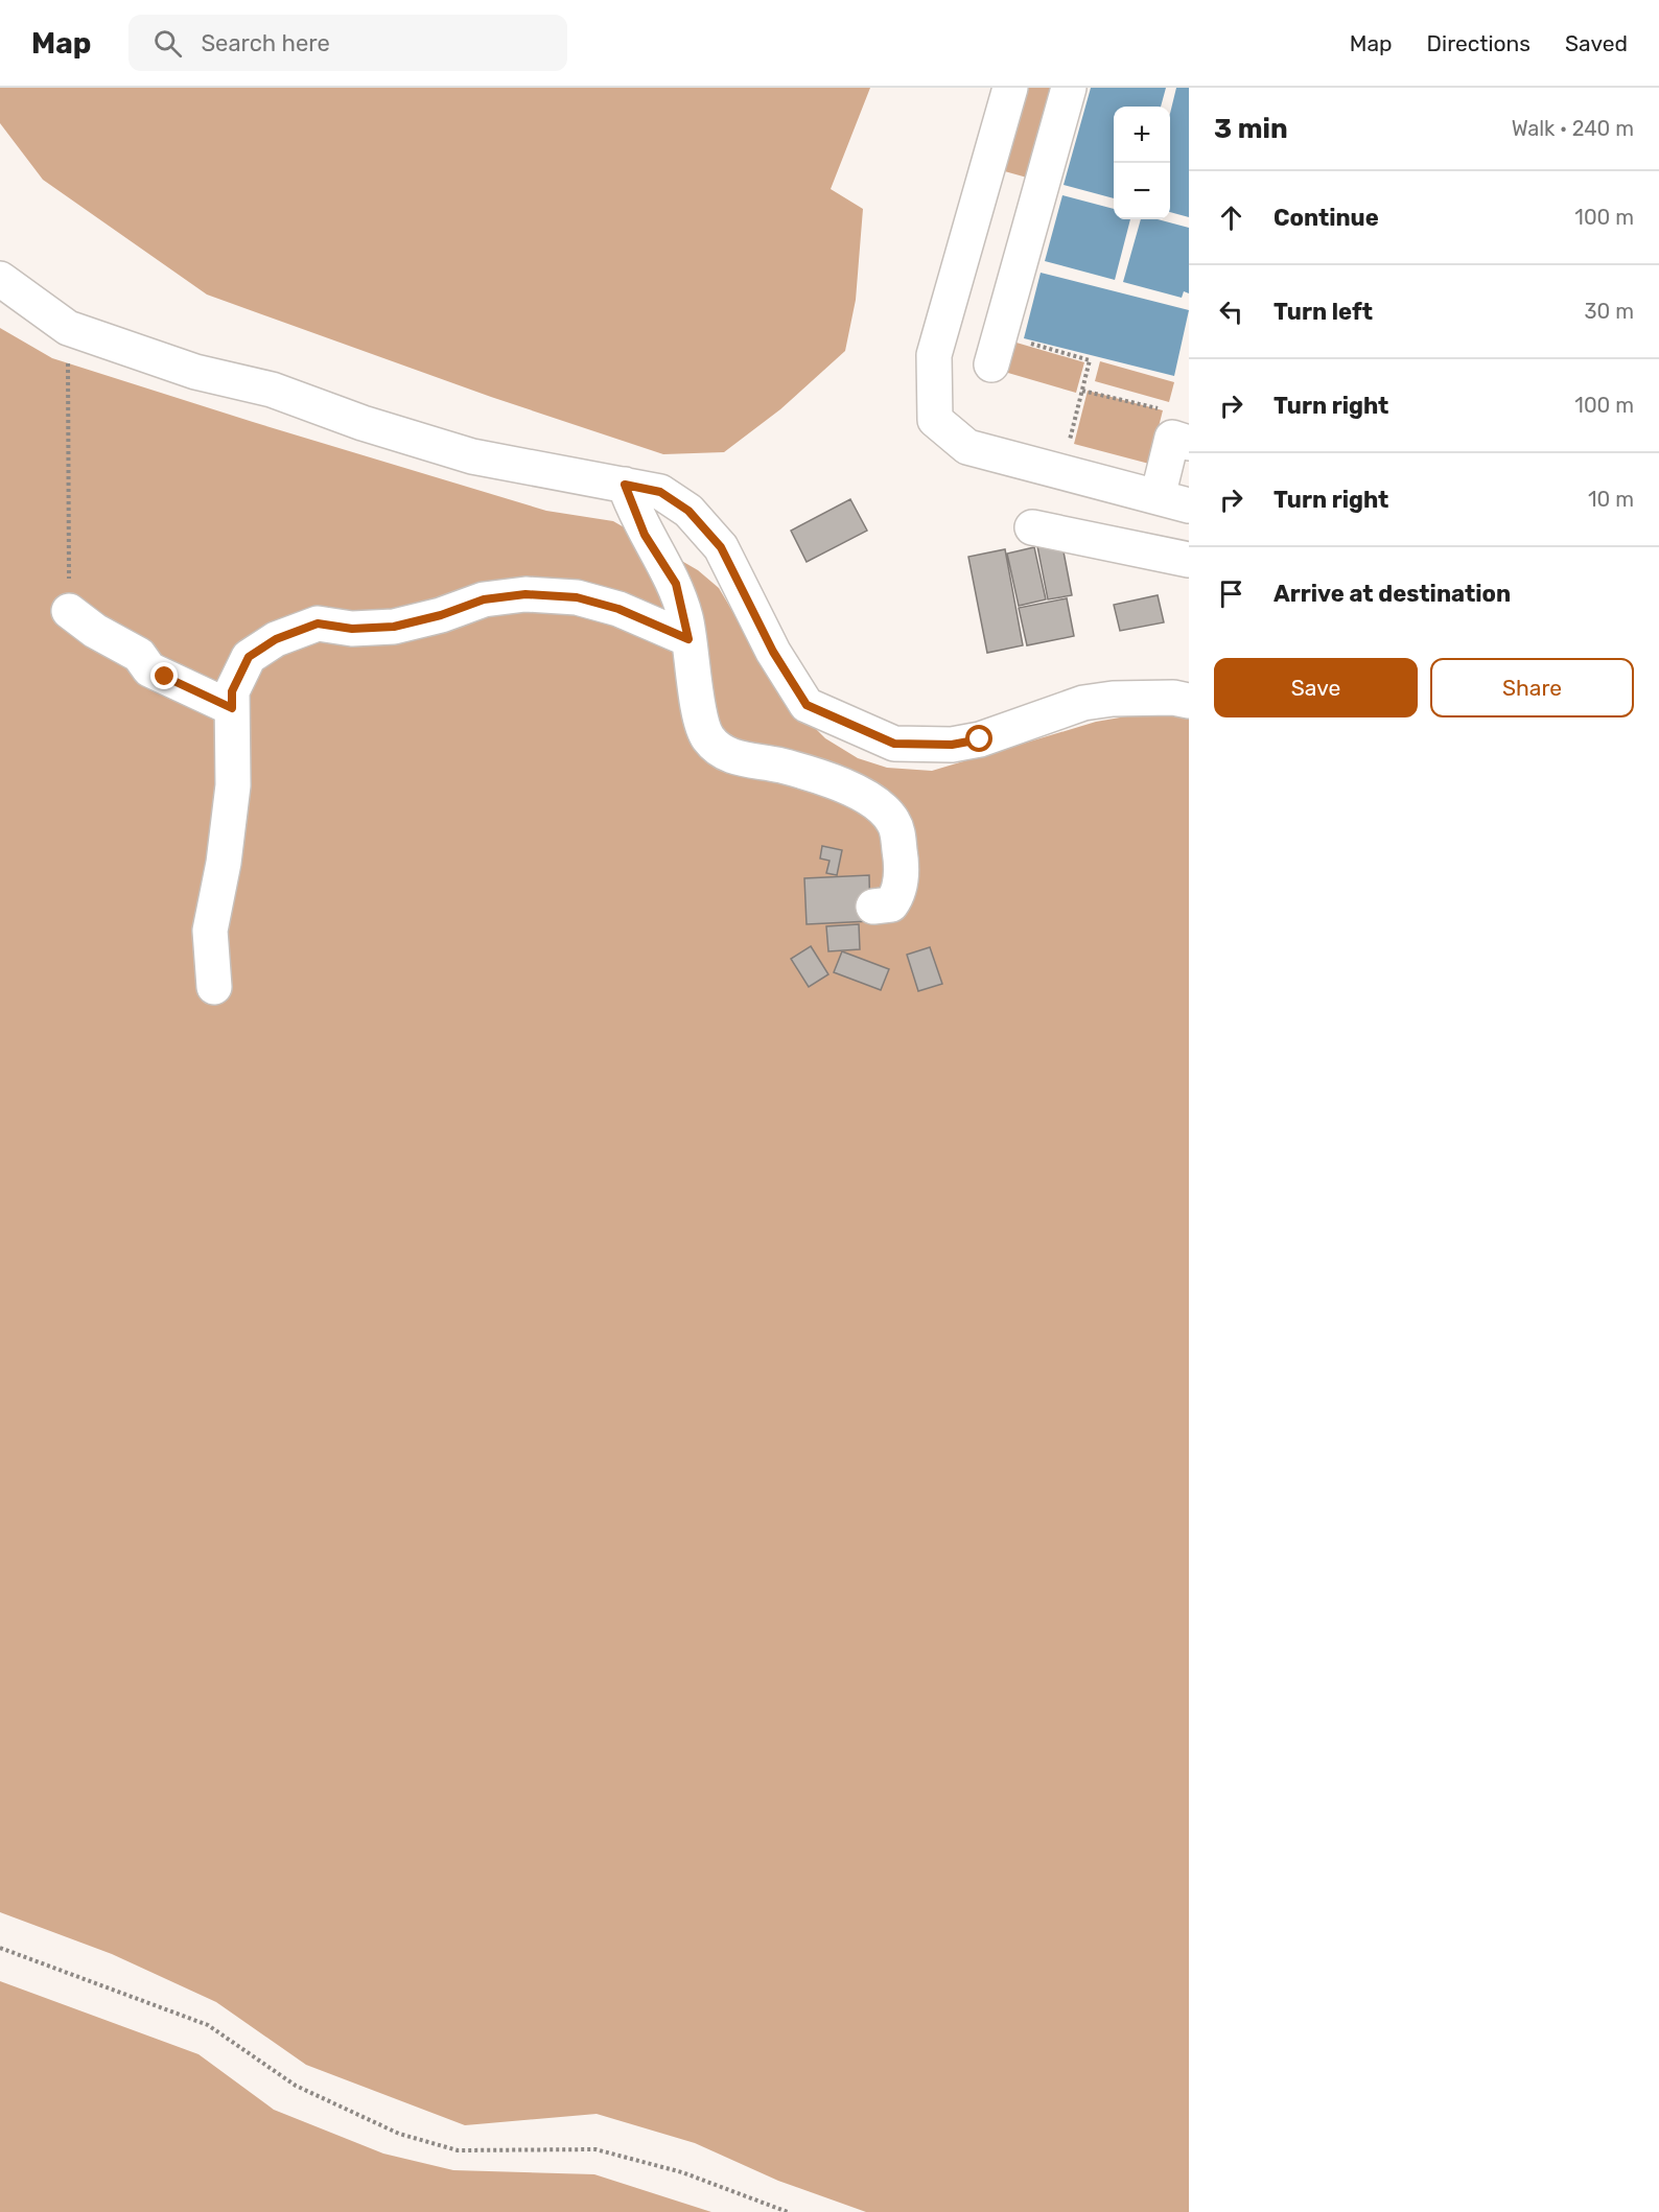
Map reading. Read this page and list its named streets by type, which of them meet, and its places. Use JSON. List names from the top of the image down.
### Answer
{
  "page": {
    "header": "Map",
    "search": "Search here",
    "nav": ["Map", "Directions", "Saved"],
    "heading": ["3 min", "Walk · 240 m"],
    "map_buttons": ["+", "−"],
    "list": [
      ["Continue", "100 m"],
      ["Turn left", "30 m"],
      ["Turn right", "100 m"],
      ["Turn right", "10 m"],
      "Arrive at destination"
    ],
    "buttons": ["Save", "Share"]
  }
}
